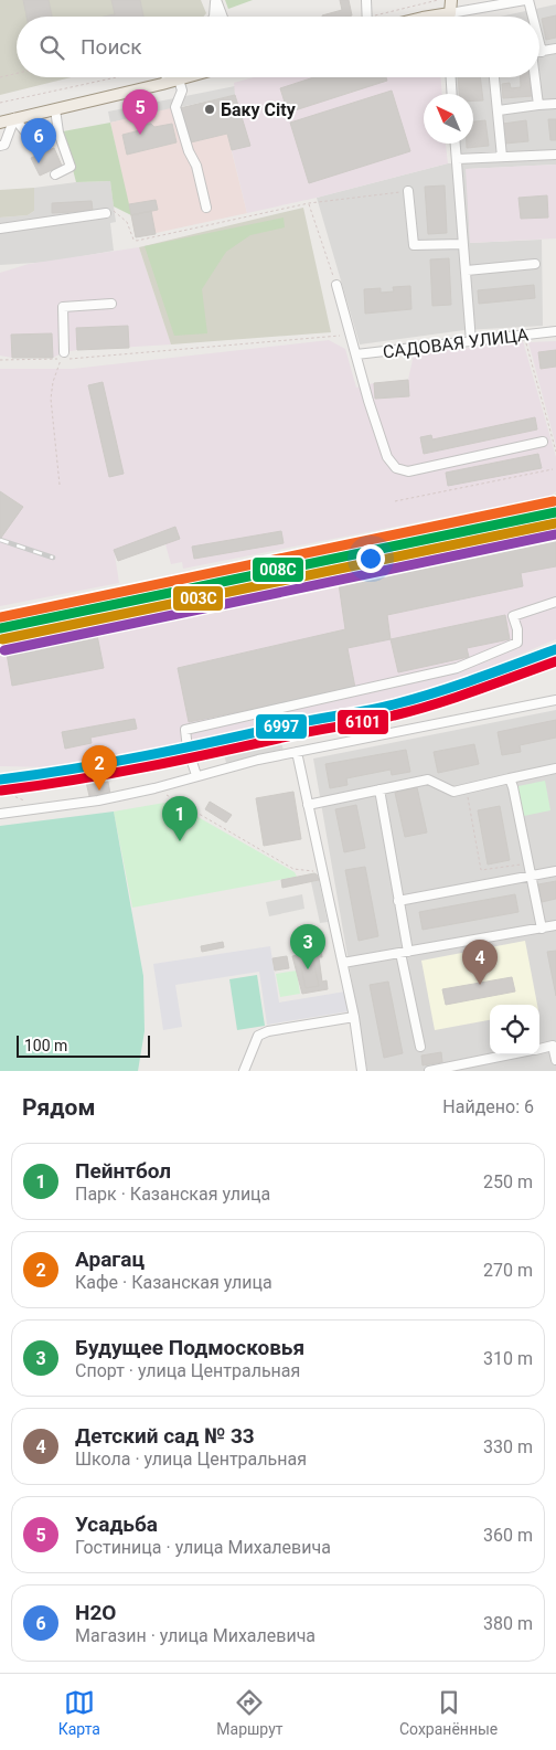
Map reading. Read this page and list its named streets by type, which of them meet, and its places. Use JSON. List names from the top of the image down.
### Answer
{
  "streets": {
    "street": ["САДОВАЯ УЛИЦА"]
  },
  "places": ["Баку City"],
  "lines": [
    "transit line 008С",
    "transit line 003С",
    "transit line 6997",
    "transit line 6101"
  ],
  "scale_bar": "100 m",
  "north": "top left",
  "page": {
    "search": "Поиск",
    "pins": [
      "5",
      "6",
      "2",
      "1",
      "3",
      "4"
    ],
    "scale": "100 m",
    "heading": ["Рядом", "Найдено: 6"],
    "list": [
      {
        "mark": "1",
        "name": "Пейнтбол",
        "note": "Парк · Казанская улица",
        "value": "250 m"
      },
      {
        "mark": "2",
        "name": "Арагац",
        "note": "Кафе · Казанская улица",
        "value": "270 m"
      },
      {
        "mark": "3",
        "name": "Будущее Подмосковья",
        "note": "Спорт · улица Центральная",
        "value": "310 m"
      },
      {
        "mark": "4",
        "name": "Детский сад № 33",
        "note": "Школа · улица Центральная",
        "value": "330 m"
      },
      {
        "mark": "5",
        "name": "Усадьба",
        "note": "Гостиница · улица Михалевича",
        "value": "360 m"
      },
      {
        "mark": "6",
        "name": "H2O",
        "note": "Магазин · улица Михалевича",
        "value": "380 m"
      }
    ],
    "nav": ["Карта", "Маршрут", "Сохранённые"]
  }
}
